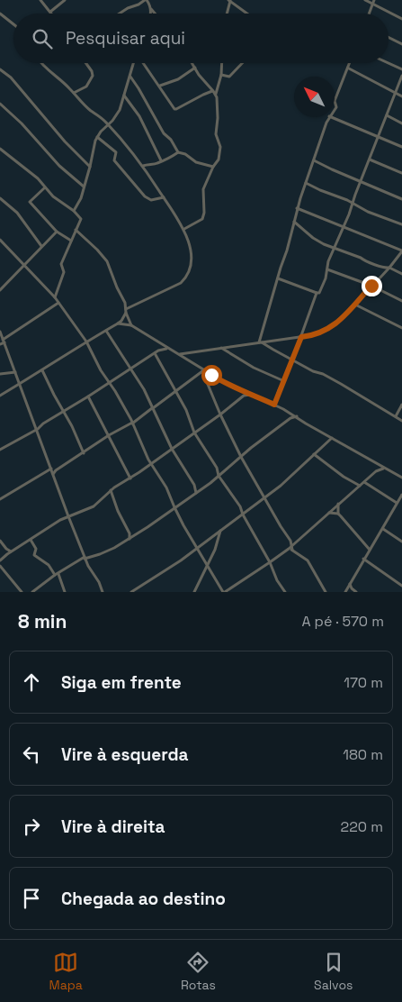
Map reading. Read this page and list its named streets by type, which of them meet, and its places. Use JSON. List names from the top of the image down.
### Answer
{
  "north": "top left",
  "page": {
    "search": "Pesquisar aqui",
    "heading": ["8 min", "A pé · 570 m"],
    "list": [
      ["Siga em frente", "170 m"],
      ["Vire à esquerda", "180 m"],
      ["Vire à direita", "220 m"],
      "Chegada ao destino"
    ],
    "nav": ["Mapa", "Rotas", "Salvos"]
  }
}
